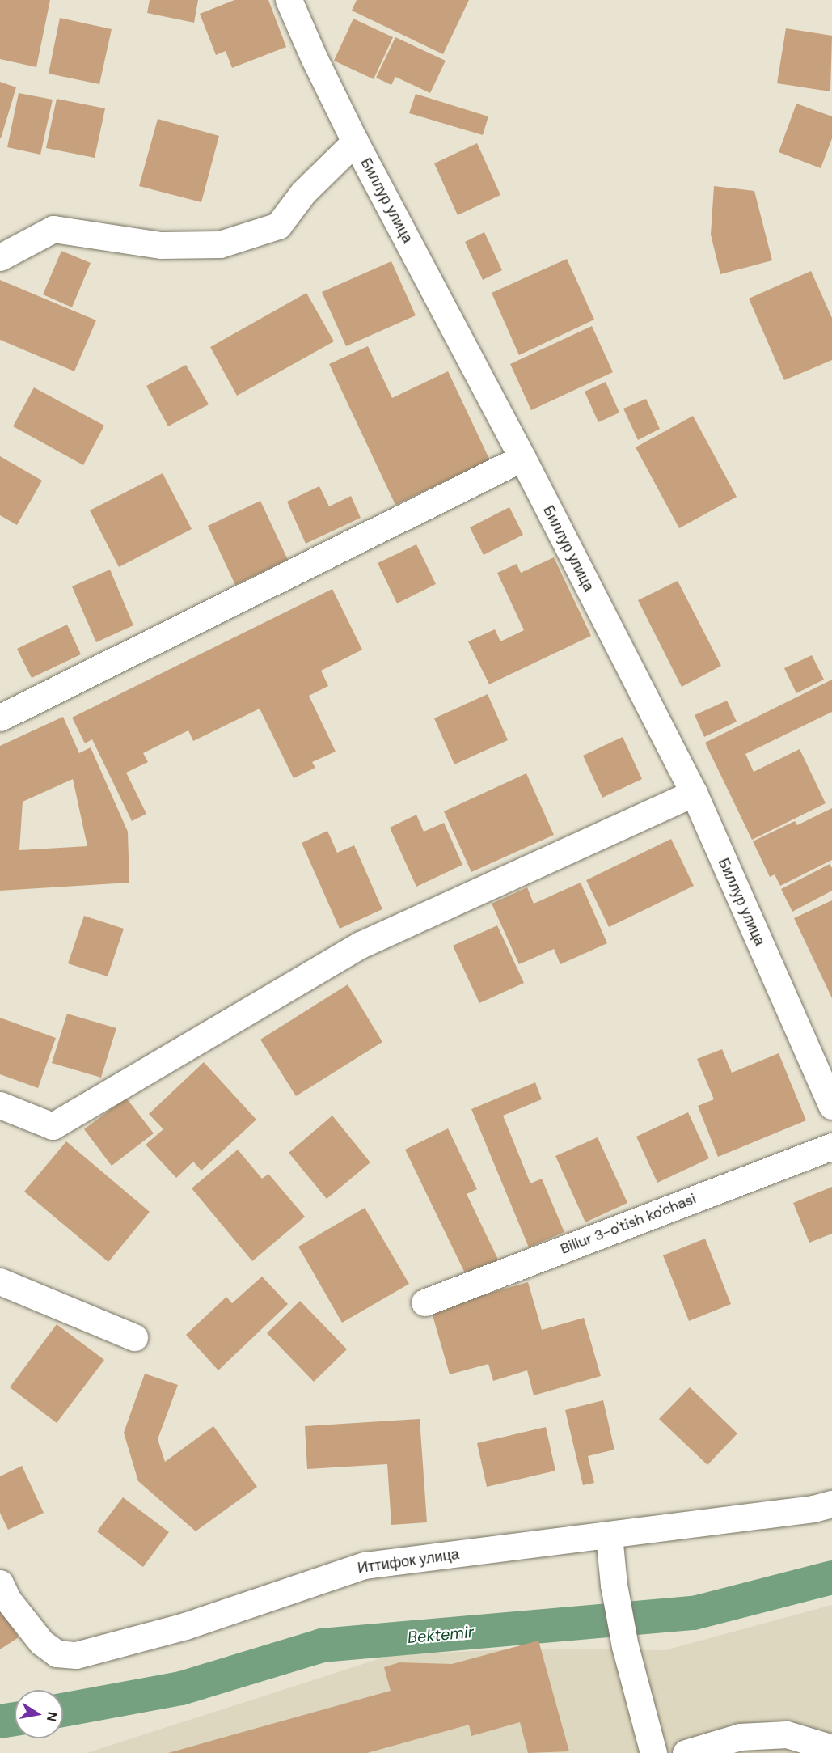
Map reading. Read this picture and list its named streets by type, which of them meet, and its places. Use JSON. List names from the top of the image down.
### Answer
{
  "streets": {
    "street": ["Биллур улица", "Billur 3-o'tish ko'chasi", "Иттифок улица"]
  },
  "water": ["Bektemir"],
  "north": "right"
}
